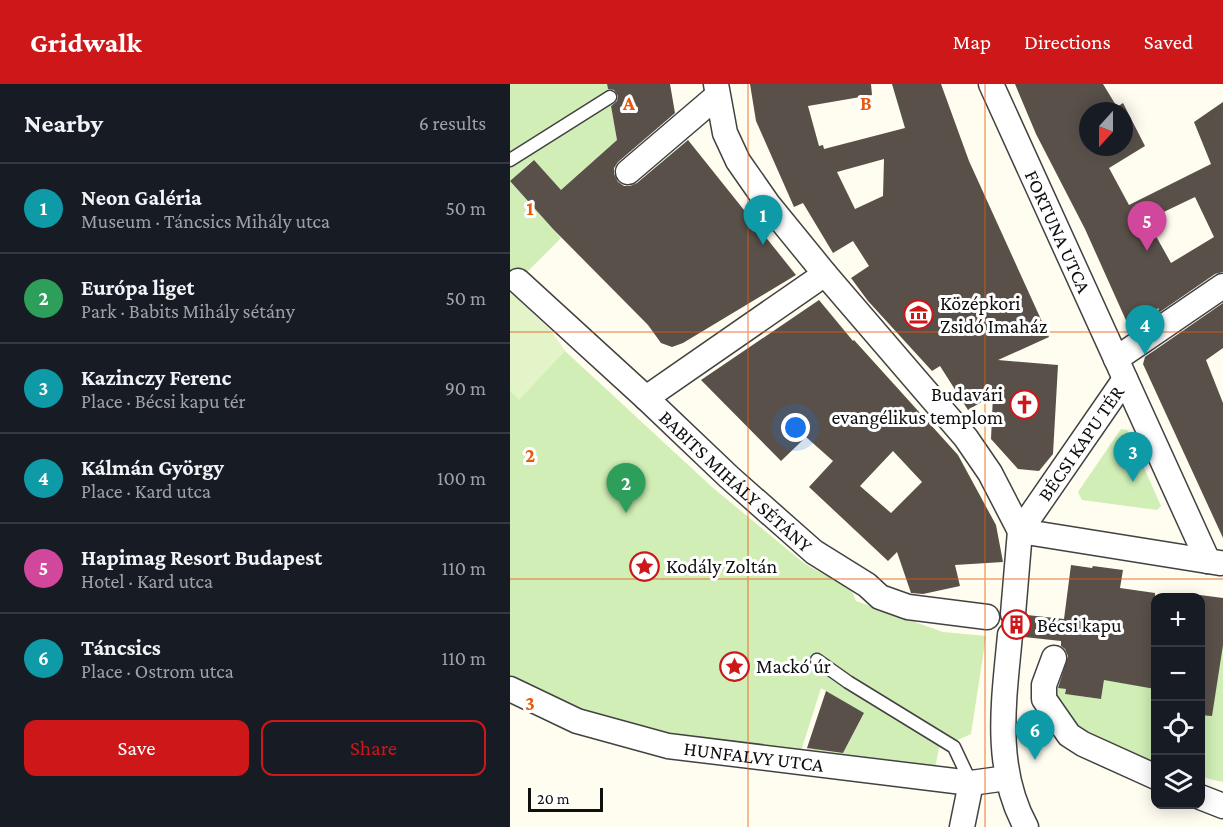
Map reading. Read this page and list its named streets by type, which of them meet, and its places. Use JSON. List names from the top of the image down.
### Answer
{
  "streets": {
    "street": [
      "FORTUNA UTCA",
      "BÉCSI KAPU TÉR",
      "BABITS MIHÁLY SÉTÁNY",
      "HUNFALVY UTCA"
    ]
  },
  "crossings": [
    ["FORTUNA UTCA", "BÉCSI KAPU TÉR"],
    ["BÉCSI KAPU TÉR", "HUNFALVY UTCA"]
  ],
  "places": {
    "museum": ["Középkori Zsidó Imaház"],
    "church": ["Budavári evangélikus templom"],
    "place": ["Kodály Zoltán", "Mackó úr"],
    "building": ["Bécsi kapu"]
  },
  "scale_bar": "20 m",
  "north": "bottom",
  "page": {
    "header": "Gridwalk",
    "nav": ["Map", "Directions", "Saved"],
    "heading": ["Nearby", "6 results"],
    "list": [
      {
        "mark": "1",
        "name": "Neon Galéria",
        "note": "Museum · Táncsics Mihály utca",
        "value": "50 m"
      },
      {
        "mark": "2",
        "name": "Európa liget",
        "note": "Park · Babits Mihály sétány",
        "value": "50 m"
      },
      {
        "mark": "3",
        "name": "Kazinczy Ferenc",
        "note": "Place · Bécsi kapu tér",
        "value": "90 m"
      },
      {
        "mark": "4",
        "name": "Kálmán György",
        "note": "Place · Kard utca",
        "value": "100 m"
      },
      {
        "mark": "5",
        "name": "Hapimag Resort Budapest",
        "note": "Hotel · Kard utca",
        "value": "110 m"
      },
      {
        "mark": "6",
        "name": "Táncsics",
        "note": "Place · Ostrom utca",
        "value": "110 m"
      }
    ],
    "pins": [
      "1",
      "5",
      "4",
      "3",
      "2",
      "6"
    ],
    "map_buttons": ["+", "−"],
    "buttons": ["Save", "Share"],
    "scale": "20 m"
  },
  "grid": {
    "columns": ["A", "B"],
    "rows": ["1", "2", "3"]
  }
}
